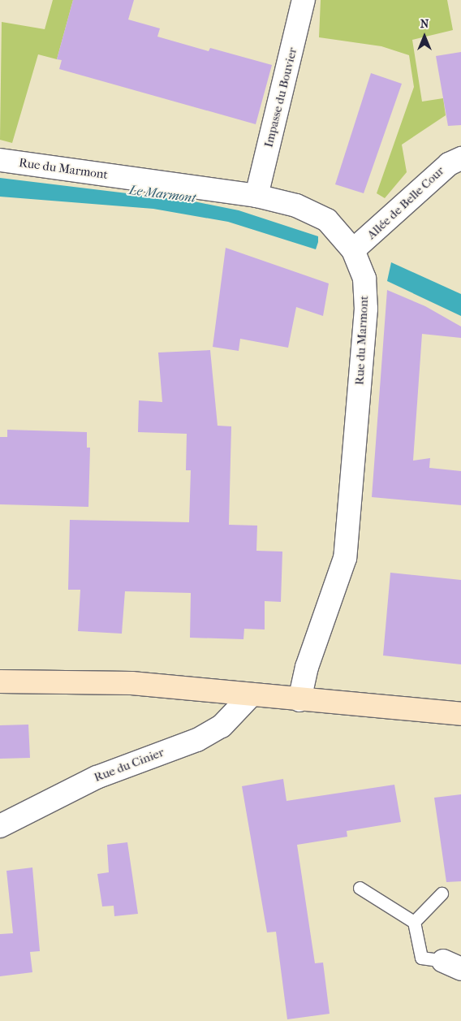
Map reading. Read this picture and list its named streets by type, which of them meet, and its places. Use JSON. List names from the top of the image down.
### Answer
{
  "streets": {
    "street": [
      "Impasse du Bouvier",
      "Rue du Marmont",
      "Allée de Belle Cour",
      "Rue du Cinier"
    ]
  },
  "crossings": [
    ["Impasse du Bouvier", "Rue du Marmont"],
    ["Rue du Marmont", "Allée de Belle Cour"]
  ],
  "water": ["Le Marmont"],
  "north": "top"
}
